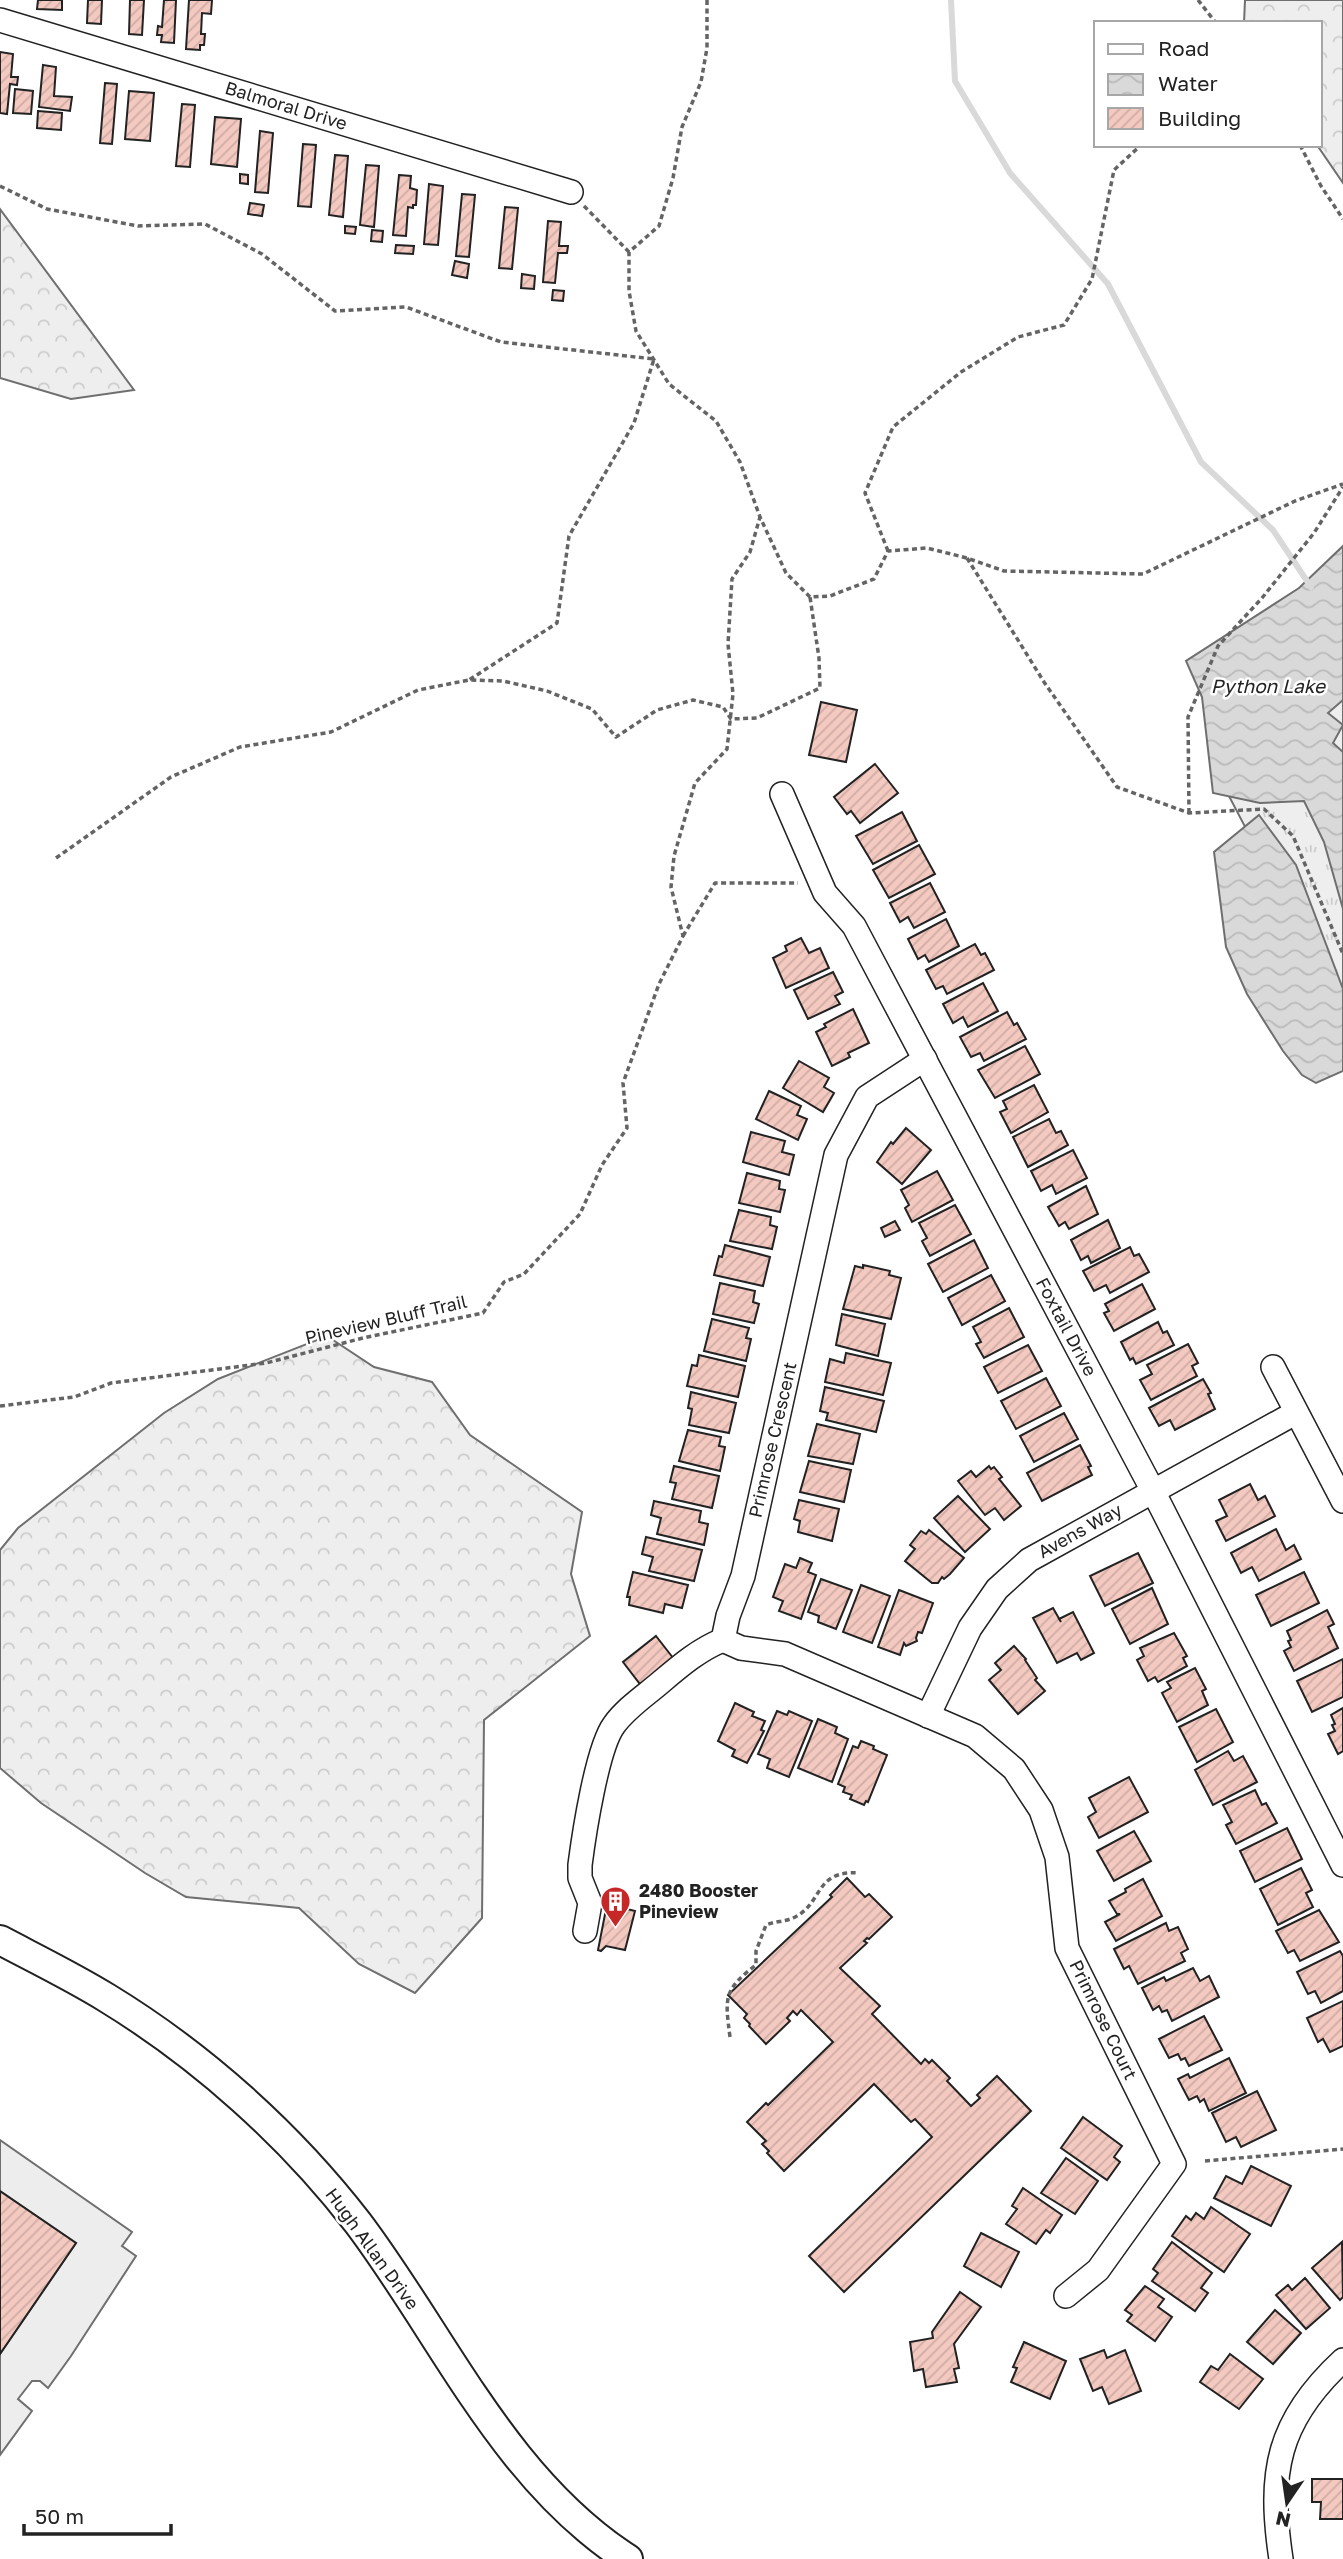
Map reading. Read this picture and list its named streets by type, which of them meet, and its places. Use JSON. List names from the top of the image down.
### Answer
{
  "streets": {
    "main road": ["Hugh Allan Drive"],
    "street": [
      "Balmoral Drive",
      "Foxtail Drive",
      "Primrose Crescent",
      "Avens Way",
      "Primrose Court"
    ],
    "path": ["Pineview Bluff Trail"]
  },
  "crossings": [
    ["Pineview Bluff Trail", "Foxtail Drive"],
    ["Foxtail Drive", "Primrose Crescent"],
    ["Foxtail Drive", "Avens Way"],
    ["Avens Way", "Primrose Court"]
  ],
  "water": ["Python Lake"],
  "places": {
    "building": ["2480 Booster Pineview"]
  },
  "legend": ["Road", "Water", "Building"],
  "scale_bar": "50 m",
  "north": "bottom"
}
